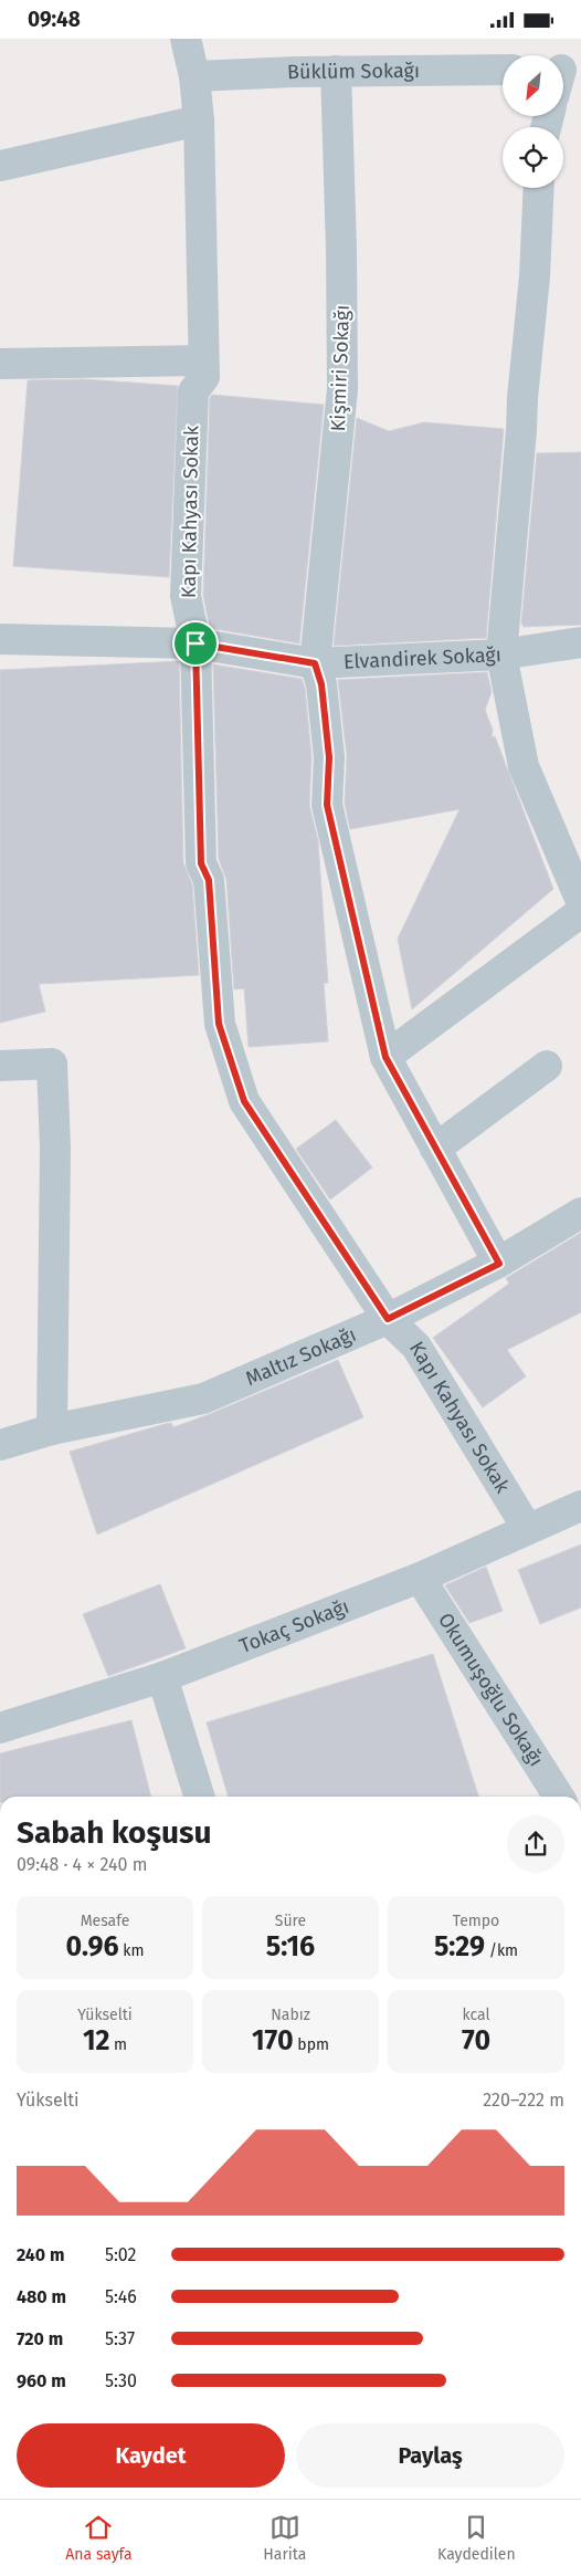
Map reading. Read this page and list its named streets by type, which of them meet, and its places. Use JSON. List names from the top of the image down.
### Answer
{
  "streets": {
    "street": [
      "Büklüm Sokağı",
      "Kişmiri Sokağı",
      "Kapı Kahyası Sokak",
      "Elvandirek Sokağı",
      "Maltız Sokağı",
      "Tokaç Sokağı",
      "Okumuşoğlu Sokağı"
    ]
  },
  "crossings": [
    ["Büklüm Sokağı", "Kişmiri Sokağı"],
    ["Büklüm Sokağı", "Kapı Kahyası Sokak"],
    ["Kişmiri Sokağı", "Elvandirek Sokağı"],
    ["Kapı Kahyası Sokak", "Elvandirek Sokağı"],
    ["Kapı Kahyası Sokak", "Maltız Sokağı"],
    ["Kapı Kahyası Sokak", "Tokaç Sokağı"],
    ["Tokaç Sokağı", "Okumuşoğlu Sokağı"]
  ],
  "north": "bottom left",
  "page": {
    "status": "09:48",
    "heading": ["Sabah koşusu", "09:48 · 4 × 240 m"],
    "stats": [
      ["Mesafe", "0.96 km"],
      ["Süre", "5:16"],
      ["Tempo", "5:29 /km"],
      ["Yükselti", "12 m"],
      ["Nabız", "170 bpm"],
      ["kcal", "70"]
    ],
    "chart": ["Yükselti", "220–222 m"],
    "list": [
      {
        "name": "240 m",
        "note": "5:02"
      },
      {
        "name": "480 m",
        "note": "5:46"
      },
      {
        "name": "720 m",
        "note": "5:37"
      },
      {
        "name": "960 m",
        "note": "5:30"
      }
    ],
    "buttons": ["Kaydet", "Paylaş"],
    "tabs": ["Ana sayfa", "Harita", "Kaydedilen"]
  }
}
